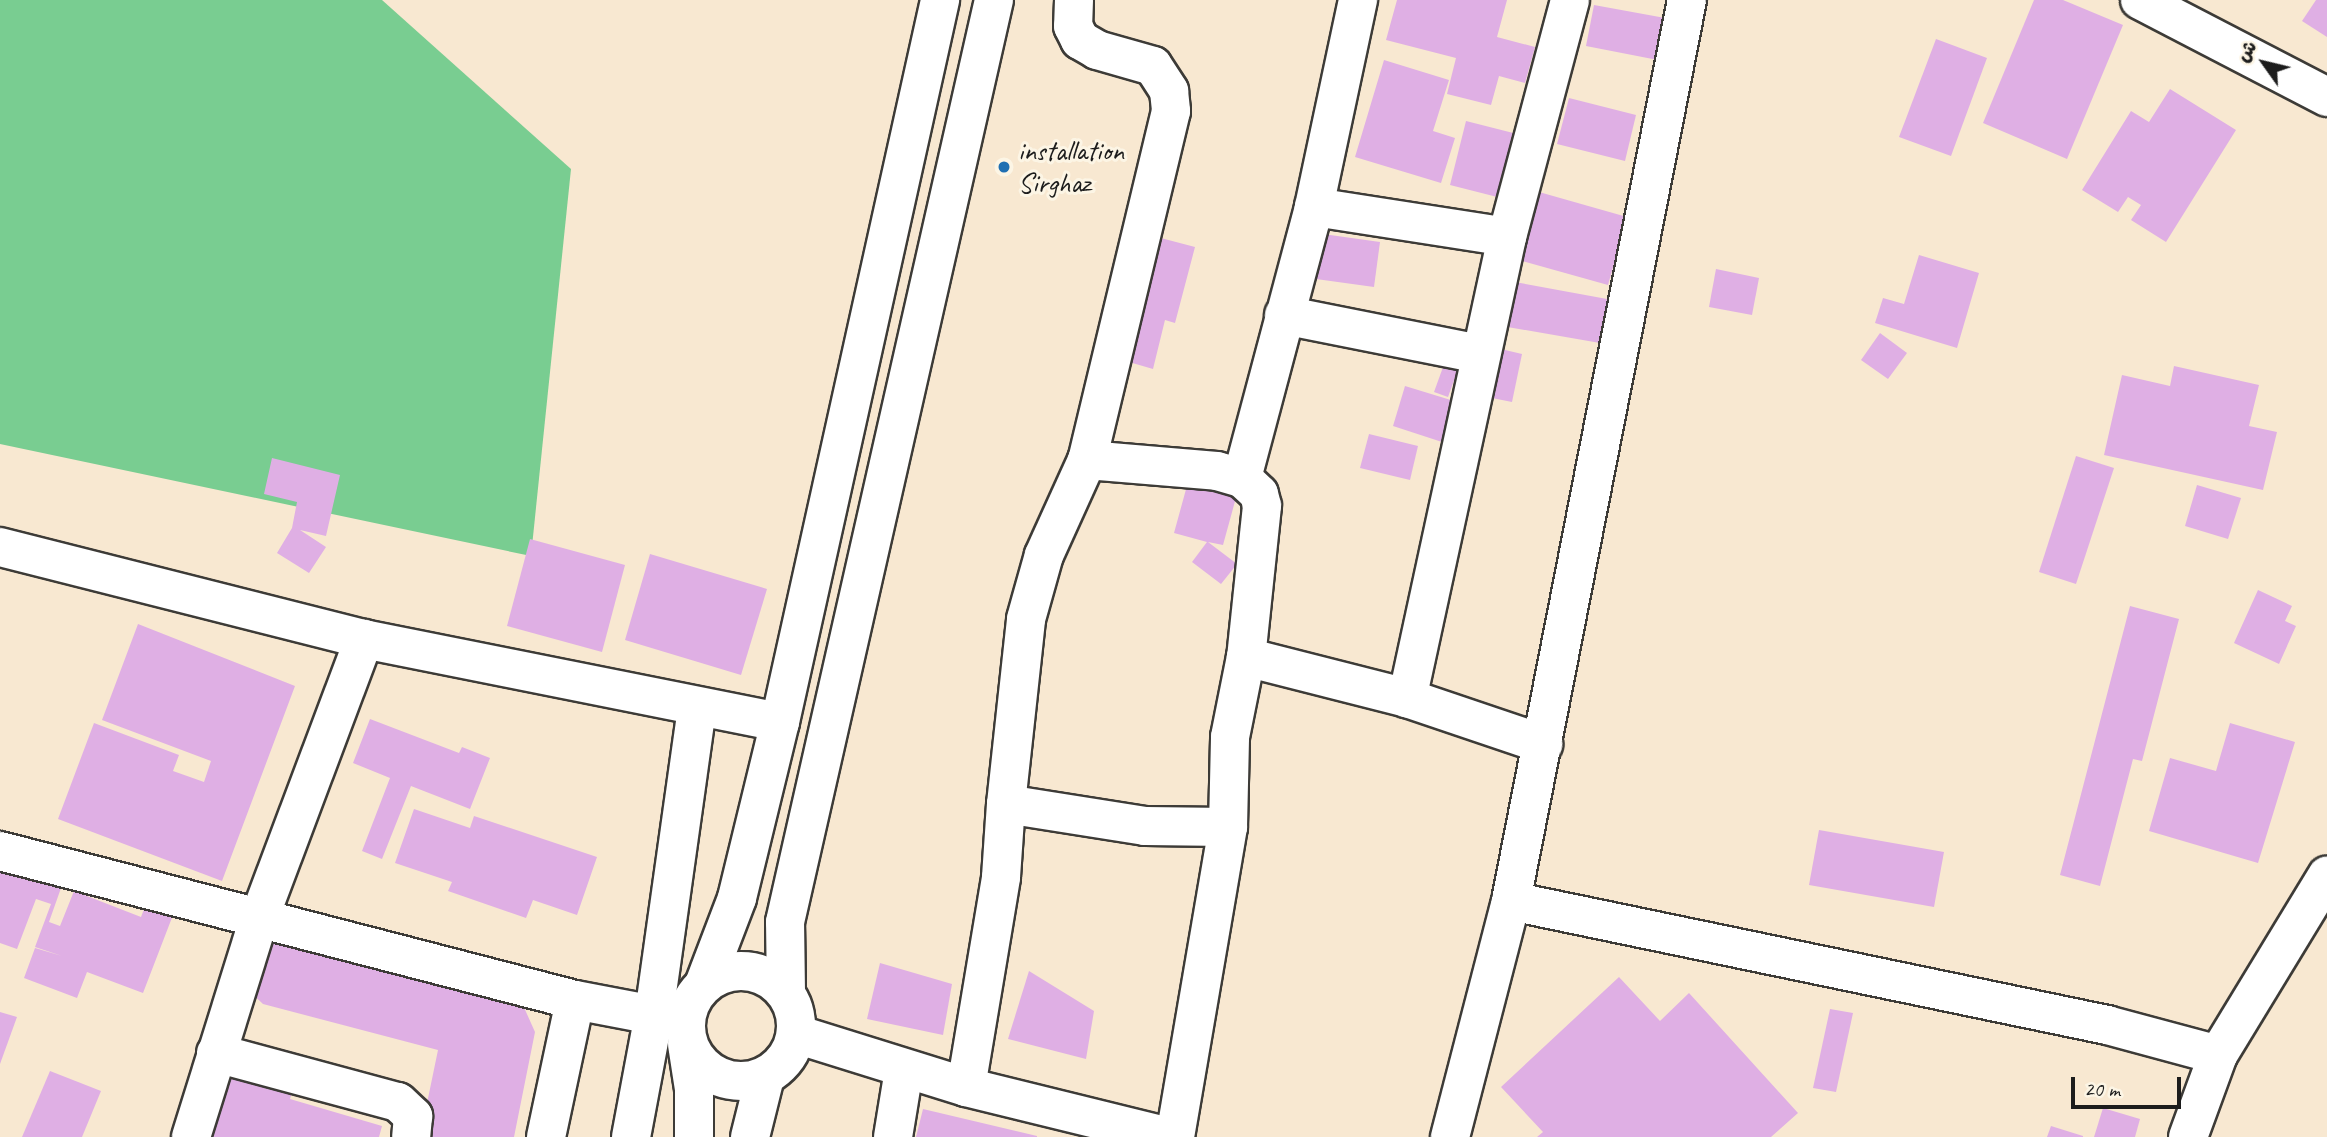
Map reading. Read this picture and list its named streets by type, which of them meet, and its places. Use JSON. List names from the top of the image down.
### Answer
{
  "places": ["installation Sirghaz"],
  "scale_bar": "20 m",
  "north": "top left"
}
